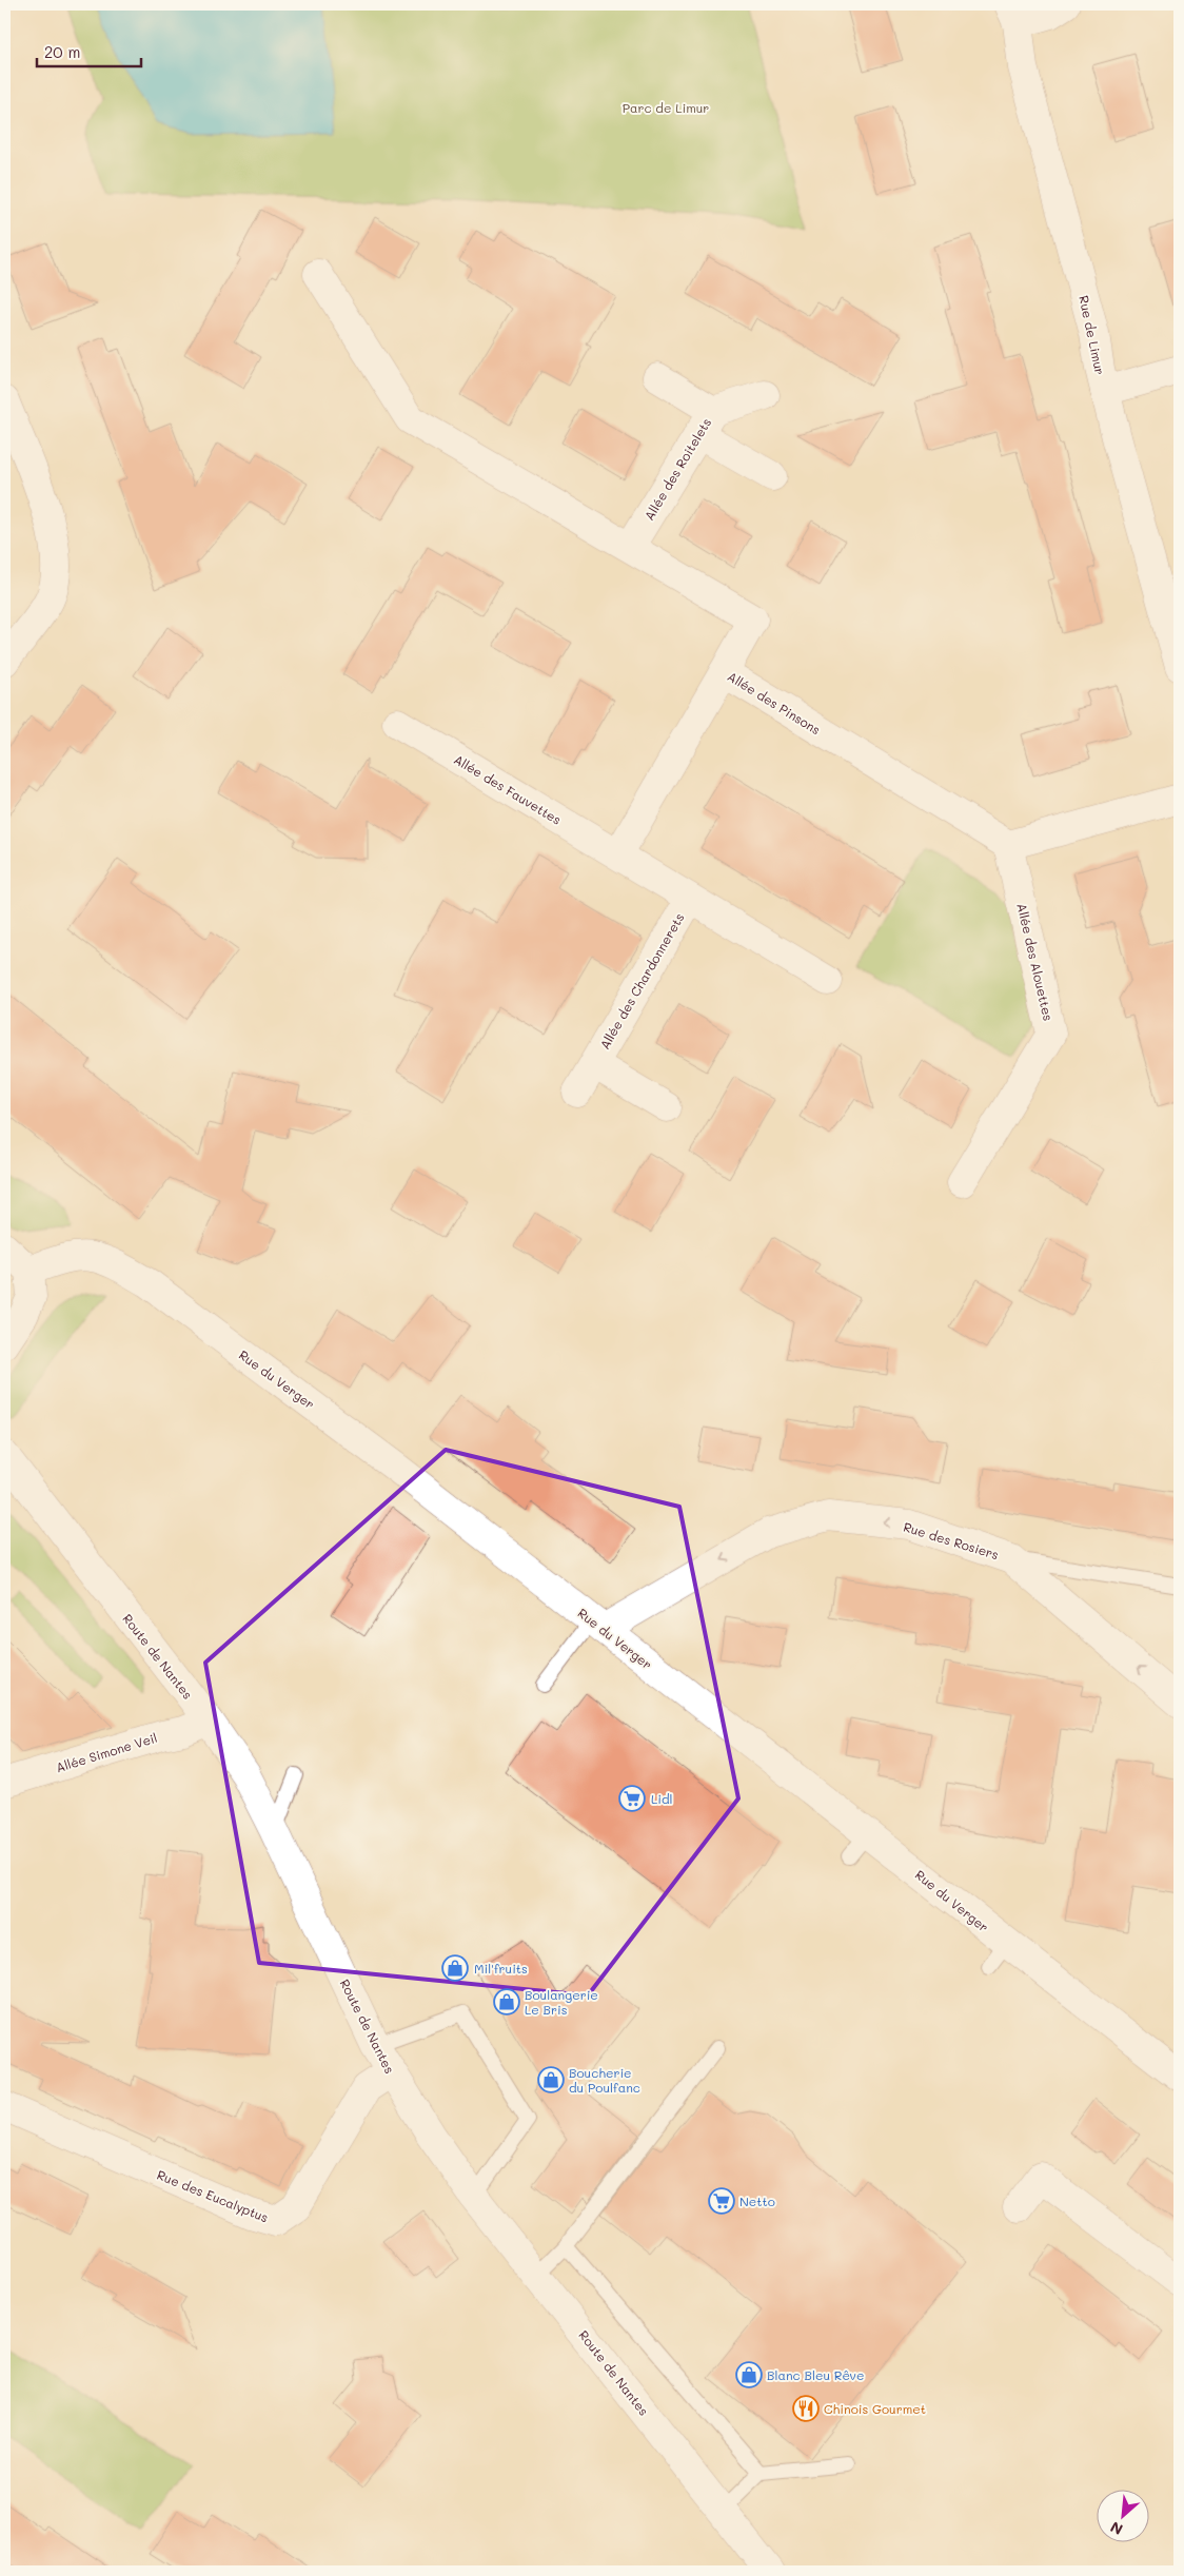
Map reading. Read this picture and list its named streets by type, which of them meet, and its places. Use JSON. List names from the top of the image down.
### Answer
{
  "streets": {
    "street": [
      "Rue de Limur",
      "Allée des Roitelets",
      "Allée des Pinsons",
      "Allée des Fauvettes",
      "Allée des Alouettes",
      "Allée des Chardonnerets",
      "Rue du Verger",
      "Rue des Rosiers",
      "Route de Nantes",
      "Allée Simone Veil",
      "Rue des Eucalyptus"
    ]
  },
  "crossings": [
    ["Allée des Roitelets", "Allée des Pinsons"],
    ["Allée des Pinsons", "Allée des Alouettes"],
    ["Allée des Fauvettes", "Allée des Chardonnerets"],
    ["Rue du Verger", "Rue des Rosiers"],
    ["Route de Nantes", "Allée Simone Veil"],
    ["Route de Nantes", "Rue des Eucalyptus"]
  ],
  "one_way": ["Rue des Rosiers"],
  "parks": ["Parc de Limur"],
  "places": {
    "supermarket": ["Lidl", "Netto"],
    "shop": [
      "Mil'fruits",
      "Boulangerie Le Bris",
      "Boucherie du Poulfanc",
      "Blanc Bleu Rêve"
    ],
    "restaurant": ["Chinois Gourmet"]
  },
  "scale_bar": "20 m",
  "north": "bottom left"
}
